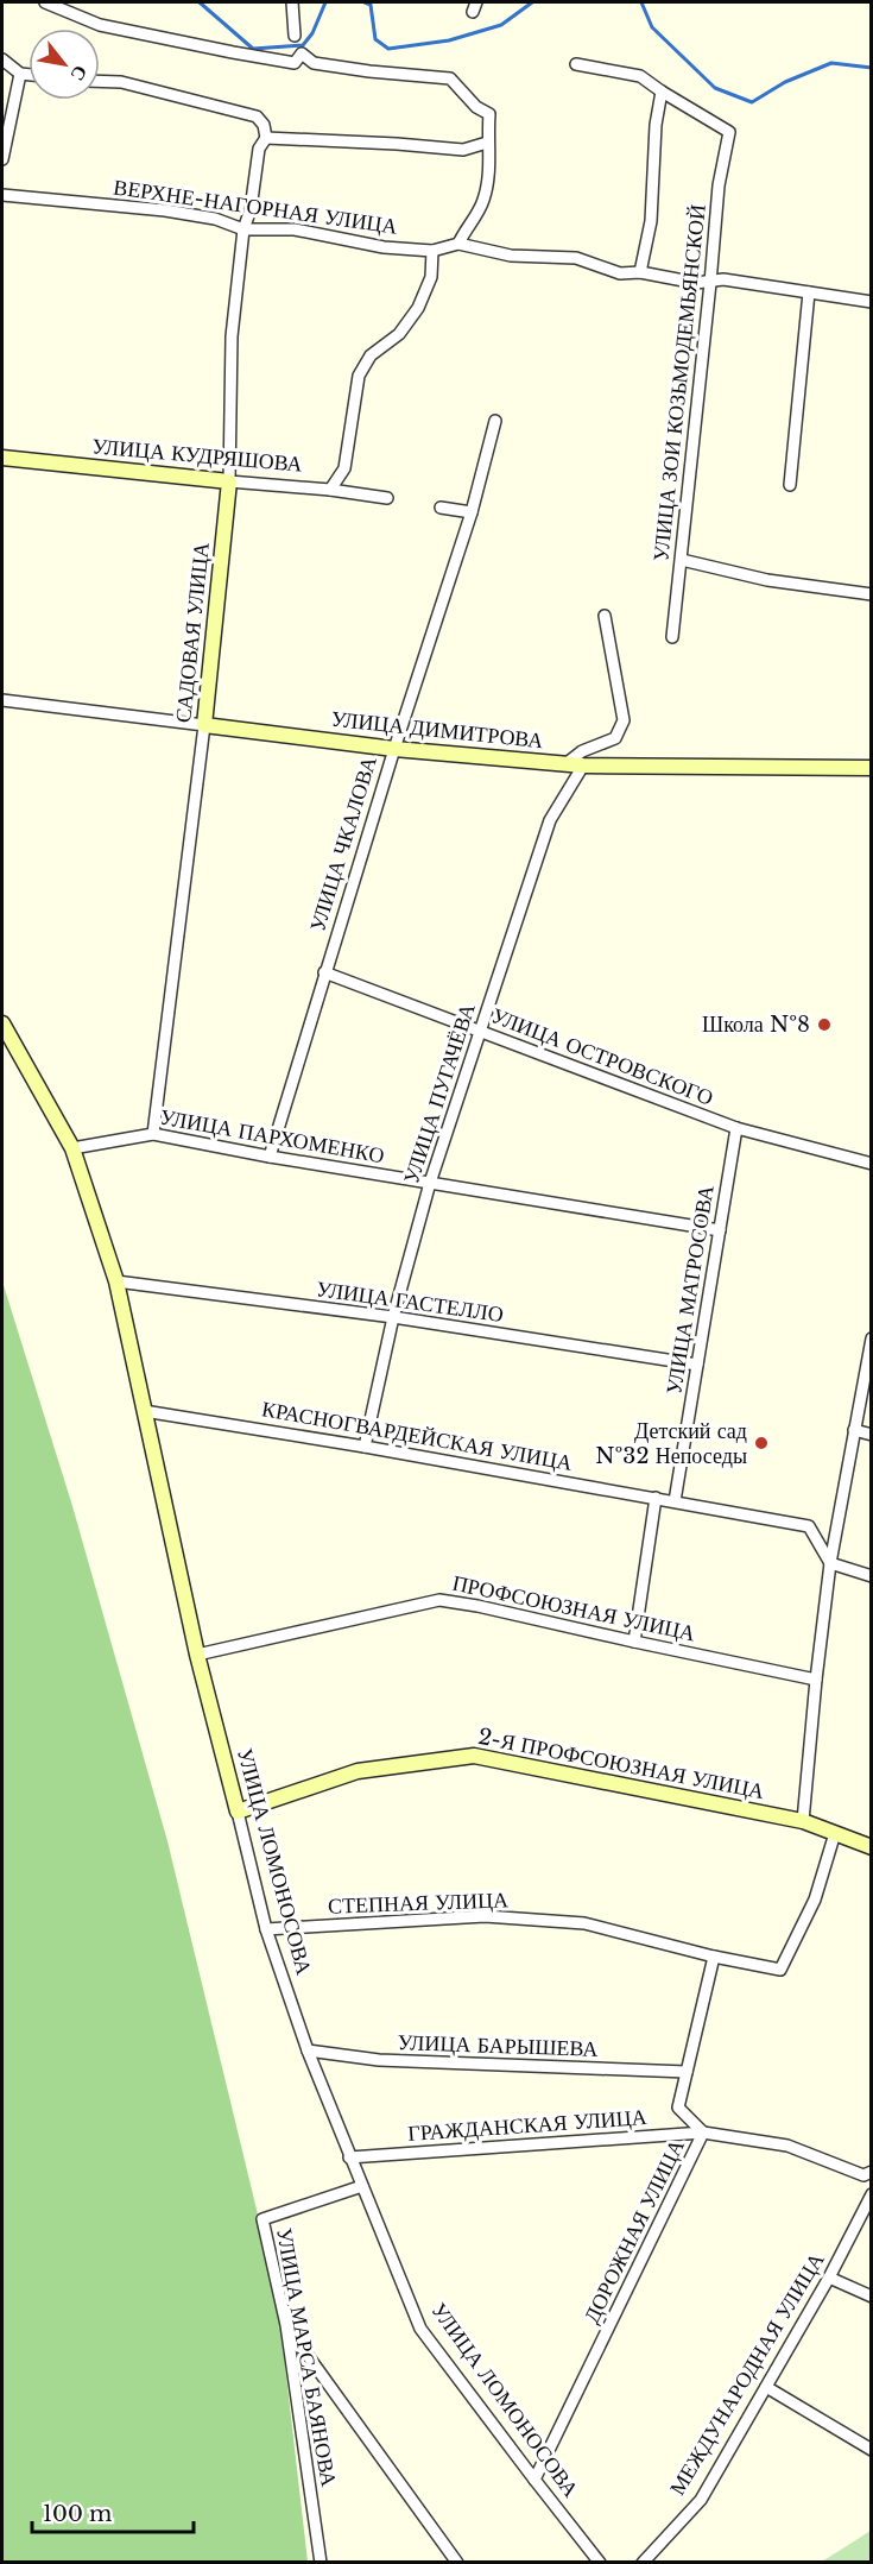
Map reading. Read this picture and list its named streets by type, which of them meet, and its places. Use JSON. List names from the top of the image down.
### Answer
{
  "streets": {
    "street": [
      "ВЕРХНЕ-НАГОРНАЯ УЛИЦА",
      "УЛИЦА ЗОИ КОЗЬМОДЕМЬЯНСКОЙ",
      "УЛИЦА КУДРЯШОВА",
      "САДОВАЯ УЛИЦА",
      "УЛИЦА ДИМИТРОВА",
      "УЛИЦА ЧКАЛОВА",
      "УЛИЦА ОСТРОВСКОГО",
      "УЛИЦА ПУГАЧЁВА",
      "УЛИЦА ПАРХОМЕНКО",
      "УЛИЦА МАТРОСОВА",
      "УЛИЦА ГАСТЕЛЛО",
      "КРАСНОГВАРДЕЙСКАЯ УЛИЦА",
      "ПРОФСОЮЗНАЯ УЛИЦА",
      "2-Я ПРОФСОЮЗНАЯ УЛИЦА",
      "УЛИЦА ЛОМОНОСОВА",
      "СТЕПНАЯ УЛИЦА",
      "УЛИЦА БАРЫШЕВА",
      "ГРАЖДАНСКАЯ УЛИЦА",
      "ДОРОЖНАЯ УЛИЦА",
      "УЛИЦА МАРСА БАЯНОВА",
      "МЕЖДУНАРОДНАЯ УЛИЦА"
    ]
  },
  "crossings": [
    ["ВЕРХНЕ-НАГОРНАЯ УЛИЦА", "УЛИЦА ЗОИ КОЗЬМОДЕМЬЯНСКОЙ"],
    ["ВЕРХНЕ-НАГОРНАЯ УЛИЦА", "САДОВАЯ УЛИЦА"],
    ["УЛИЦА КУДРЯШОВА", "САДОВАЯ УЛИЦА"],
    ["САДОВАЯ УЛИЦА", "УЛИЦА ДИМИТРОВА"],
    ["САДОВАЯ УЛИЦА", "УЛИЦА ПАРХОМЕНКО"],
    ["УЛИЦА ДИМИТРОВА", "УЛИЦА ЧКАЛОВА"],
    ["УЛИЦА ДИМИТРОВА", "УЛИЦА ПУГАЧЁВА"],
    ["УЛИЦА ЧКАЛОВА", "УЛИЦА ОСТРОВСКОГО"],
    ["УЛИЦА ЧКАЛОВА", "УЛИЦА ПАРХОМЕНКО"],
    ["УЛИЦА ОСТРОВСКОГО", "УЛИЦА ПУГАЧЁВА"],
    ["УЛИЦА ОСТРОВСКОГО", "УЛИЦА МАТРОСОВА"],
    ["УЛИЦА ПУГАЧЁВА", "УЛИЦА ПАРХОМЕНКО"],
    ["УЛИЦА ПУГАЧЁВА", "УЛИЦА ГАСТЕЛЛО"],
    ["УЛИЦА ПУГАЧЁВА", "КРАСНОГВАРДЕЙСКАЯ УЛИЦА"],
    ["УЛИЦА ПАРХОМЕНКО", "УЛИЦА МАТРОСОВА"],
    ["УЛИЦА ПАРХОМЕНКО", "УЛИЦА ЛОМОНОСОВА"],
    ["УЛИЦА МАТРОСОВА", "УЛИЦА ГАСТЕЛЛО"],
    ["УЛИЦА МАТРОСОВА", "КРАСНОГВАРДЕЙСКАЯ УЛИЦА"],
    ["УЛИЦА ГАСТЕЛЛО", "УЛИЦА ЛОМОНОСОВА"],
    ["КРАСНОГВАРДЕЙСКАЯ УЛИЦА", "УЛИЦА ЛОМОНОСОВА"],
    ["ПРОФСОЮЗНАЯ УЛИЦА", "УЛИЦА ЛОМОНОСОВА"],
    ["2-Я ПРОФСОЮЗНАЯ УЛИЦА", "УЛИЦА ЛОМОНОСОВА"],
    ["2-Я ПРОФСОЮЗНАЯ УЛИЦА", "СТЕПНАЯ УЛИЦА"],
    ["УЛИЦА ЛОМОНОСОВА", "СТЕПНАЯ УЛИЦА"],
    ["УЛИЦА ЛОМОНОСОВА", "УЛИЦА БАРЫШЕВА"],
    ["УЛИЦА ЛОМОНОСОВА", "ГРАЖДАНСКАЯ УЛИЦА"],
    ["УЛИЦА ЛОМОНОСОВА", "ДОРОЖНАЯ УЛИЦА"],
    ["УЛИЦА ЛОМОНОСОВА", "УЛИЦА МАРСА БАЯНОВА"],
    ["СТЕПНАЯ УЛИЦА", "ДОРОЖНАЯ УЛИЦА"],
    ["УЛИЦА БАРЫШЕВА", "ДОРОЖНАЯ УЛИЦА"],
    ["ГРАЖДАНСКАЯ УЛИЦА", "ДОРОЖНАЯ УЛИЦА"]
  ],
  "places": ["Школа №8", "Детский сад №32 Непоседы"],
  "scale_bar": "100 m",
  "north": "bottom right"
}
